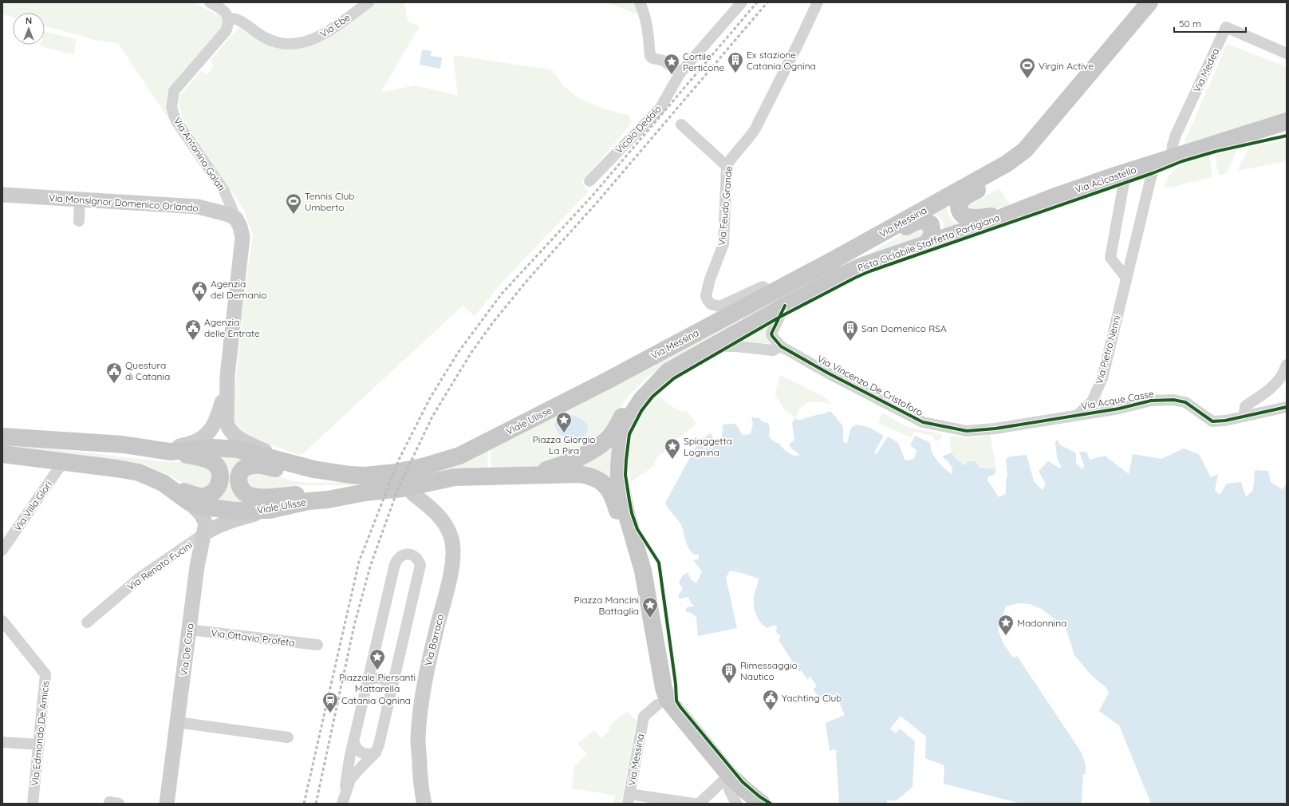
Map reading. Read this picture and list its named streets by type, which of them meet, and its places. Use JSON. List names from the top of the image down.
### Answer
{
  "streets": {
    "main road": [
      "Via Acicastello",
      "Via Monsignor Domenico Orlando",
      "Via Messina",
      "Viale Ulisse",
      "Via Barraco",
      "Via De Caro"
    ],
    "street": [
      "Via Ebe",
      "Via Medea",
      "Vicolo Dedalo",
      "Via Antonino Galati",
      "Via Feudo Grande",
      "Via Pietro Nenni",
      "Via Vincenzo De Cristoforo",
      "Via Acque Casse",
      "Via Villa Glori",
      "Via Renato Fucini",
      "Via Ottavio Profeta",
      "Via Edmondo De Amicis"
    ],
    "cycle path": ["Pista Ciclabile Staffetta Partigiana"]
  },
  "crossings": [
    ["Via Ebe", "Via Antonino Galati"],
    ["Via Medea", "Via Acicastello"],
    ["Via Medea", "Via Pietro Nenni"],
    ["Via Antonino Galati", "Via Monsignor Domenico Orlando"],
    ["Via Acicastello", "Via Messina"],
    ["Via Acicastello", "Via Pietro Nenni"],
    ["Via Feudo Grande", "Via Messina"],
    ["Via Messina", "Via Vincenzo De Cristoforo"],
    ["Via Messina", "Viale Ulisse"],
    ["Via Pietro Nenni", "Via Vincenzo De Cristoforo"],
    ["Via Pietro Nenni", "Via Acque Casse"],
    ["Via Vincenzo De Cristoforo", "Via Acque Casse"],
    ["Viale Ulisse", "Via Villa Glori"],
    ["Viale Ulisse", "Via Barraco"],
    ["Viale Ulisse", "Via De Caro"],
    ["Via Renato Fucini", "Via De Caro"],
    ["Via Ottavio Profeta", "Via De Caro"]
  ],
  "places": {
    "building": ["Ex stazione Catania Ognina", "San Domenico RSA", "Rimessaggio Nautico"],
    "place": [
      "Cortile Perticone",
      "Piazza Giorgio La Pira",
      "Spiaggetta Lognina",
      "Piazza Mancini Battaglia",
      "Madonnina",
      "Piazzale Piersanti Mattarella"
    ],
    "sports": ["Virgin Active", "Tennis Club Umberto"],
    "public building": [
      "Agenzia del Demanio",
      "Agenzia delle Entrate",
      "Questura di Catania",
      "Yachting Club"
    ],
    "station": ["Catania Ognina"]
  },
  "scale_bar": "50 m",
  "north": "top"
}
